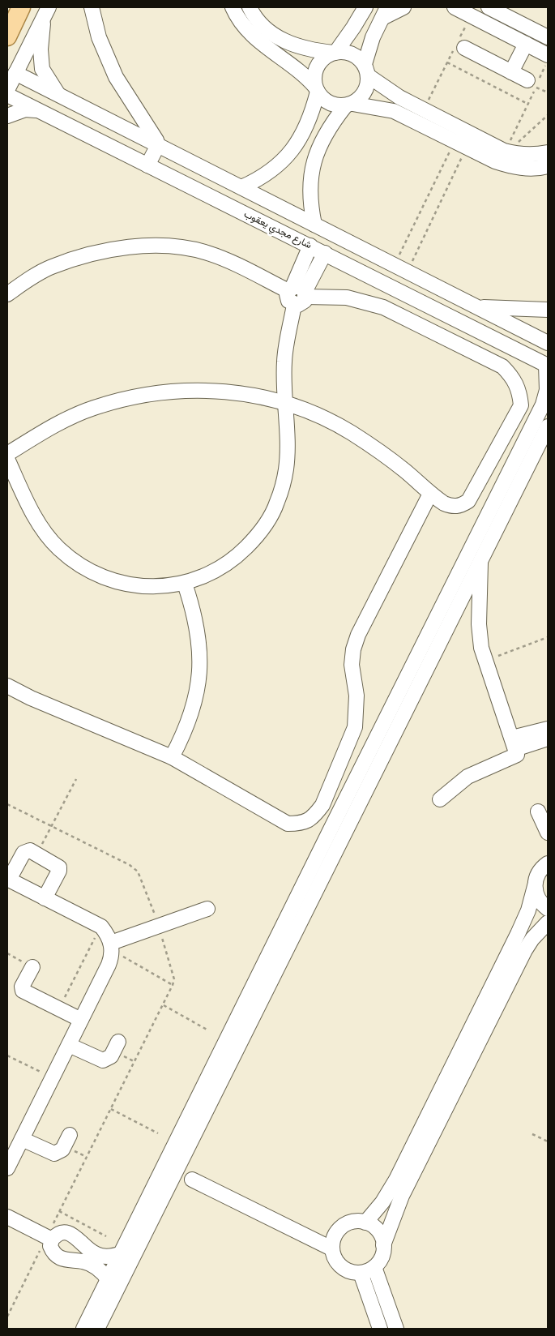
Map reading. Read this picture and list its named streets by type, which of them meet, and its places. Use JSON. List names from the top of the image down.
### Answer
{
  "streets": {
    "street": ["شارع مجدي يعقوب"]
  }
}
